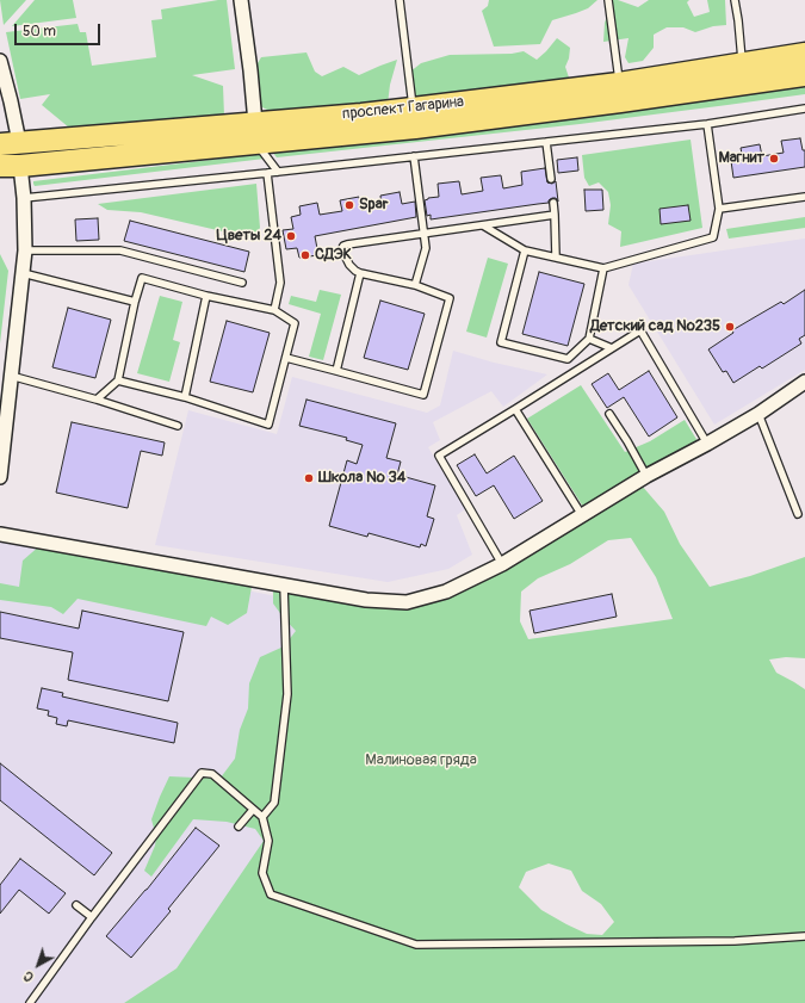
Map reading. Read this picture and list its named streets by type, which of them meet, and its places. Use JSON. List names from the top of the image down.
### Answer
{
  "streets": {
    "main road": ["проспект Гагарина"]
  },
  "parks": ["Малиновая гряда"],
  "places": [
    "Магнит",
    "Spar",
    "Цветы 24",
    "СДЭК",
    "Детский сад №235",
    "Школа № 34"
  ],
  "scale_bar": "50 m",
  "north": "bottom left"
}
